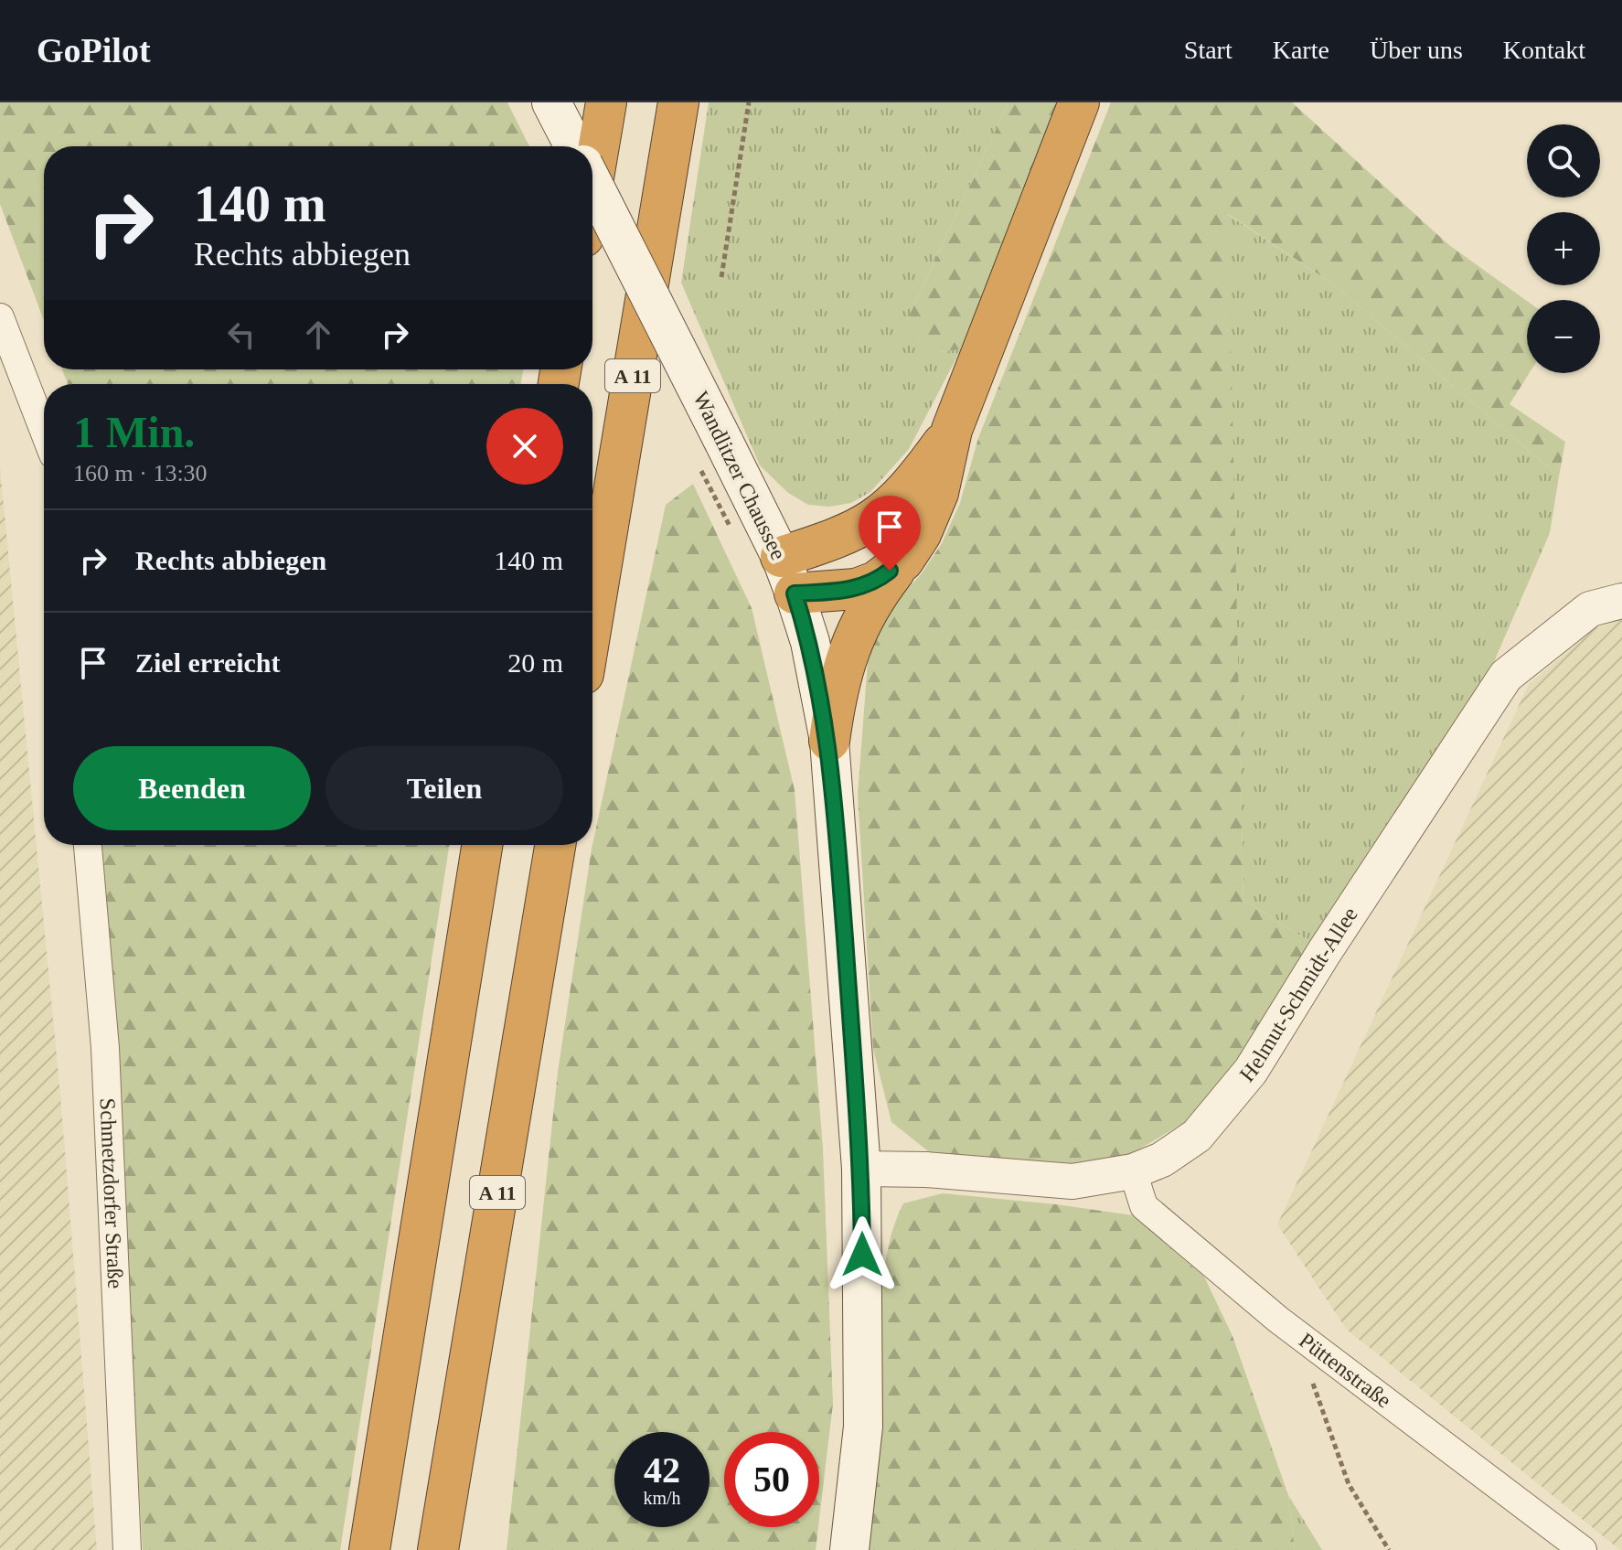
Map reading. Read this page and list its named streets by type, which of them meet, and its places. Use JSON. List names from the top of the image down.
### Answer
{
  "streets": {
    "highway": ["A 11"],
    "main road": ["Wandlitzer Chaussee"],
    "street": ["Helmut-Schmidt-Allee", "Schmetzdorfer Straße", "Püttenstraße"]
  },
  "crossings": [
    ["Wandlitzer Chaussee", "Helmut-Schmidt-Allee"],
    ["Helmut-Schmidt-Allee", "Püttenstraße"]
  ],
  "page": {
    "header": "GoPilot",
    "nav": [
      "Start",
      "Karte",
      "Über uns",
      "Kontakt"
    ],
    "map_buttons": ["+", "−"],
    "turn": ["140 m", "Rechts abbiegen"],
    "heading": ["1 Min.", "160 m · 13:30"],
    "list": [
      {
        "name": "Rechts abbiegen",
        "value": "140 m"
      },
      {
        "name": "Ziel erreicht",
        "value": "20 m"
      }
    ],
    "buttons": ["Beenden", "Teilen"],
    "speed": "42 km/h",
    "limit": "50"
  }
}
